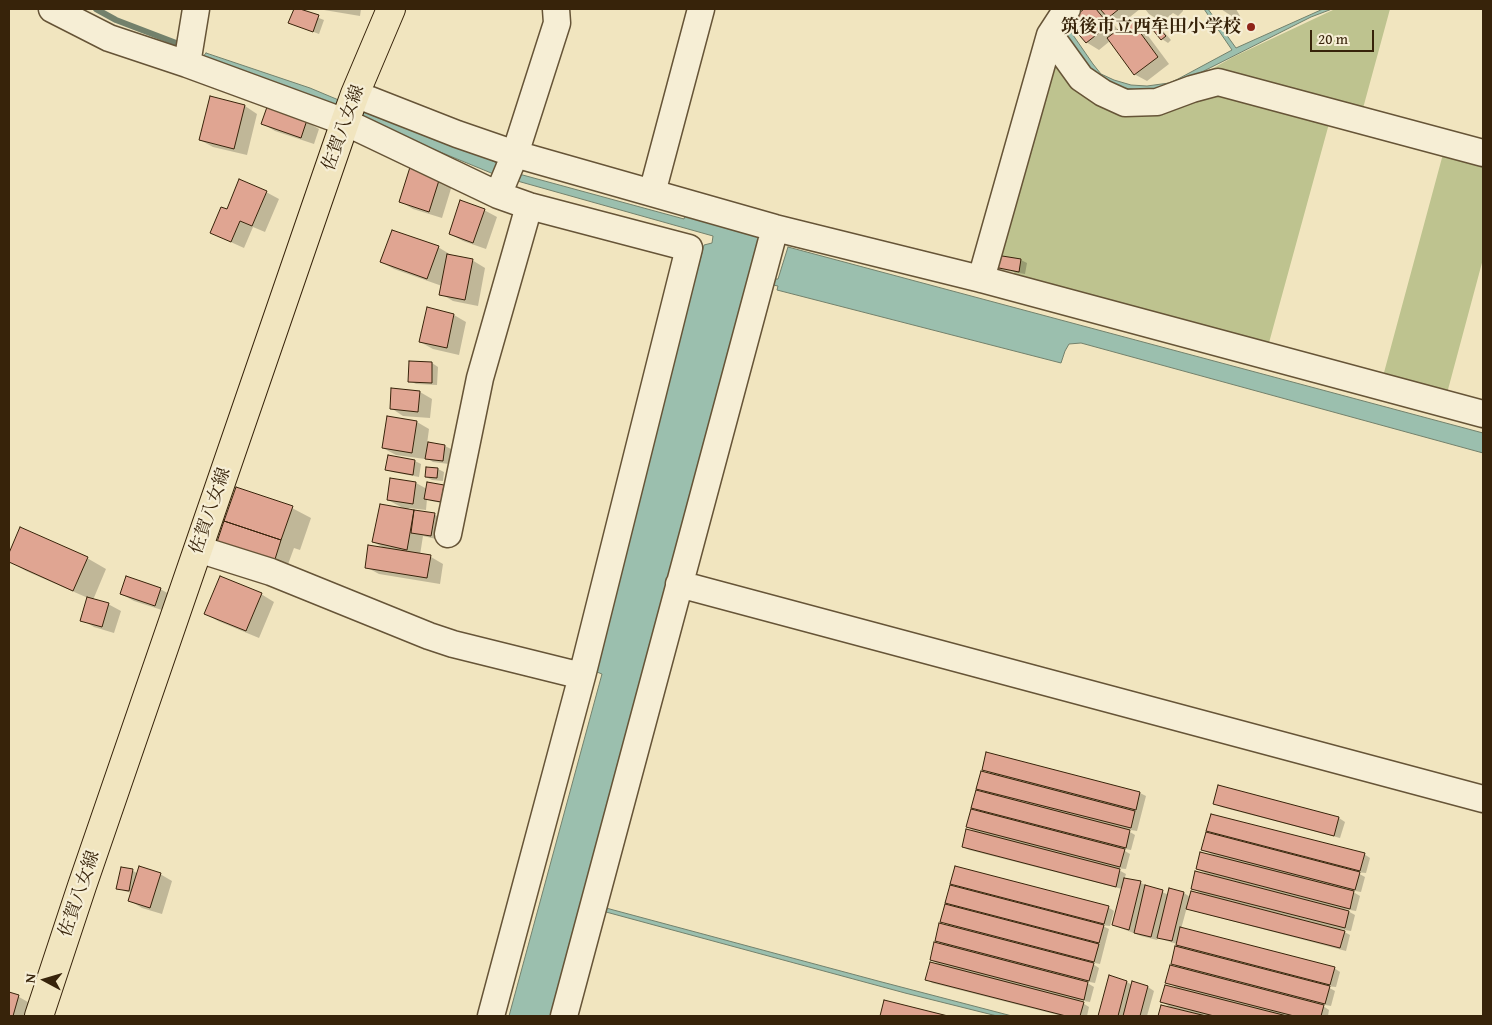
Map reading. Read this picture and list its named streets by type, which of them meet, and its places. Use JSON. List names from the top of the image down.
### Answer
{
  "streets": {
    "main road": ["佐賀八女線"]
  },
  "places": ["筑後市立西牟田小学校"],
  "scale_bar": "20 m",
  "north": "left"
}
